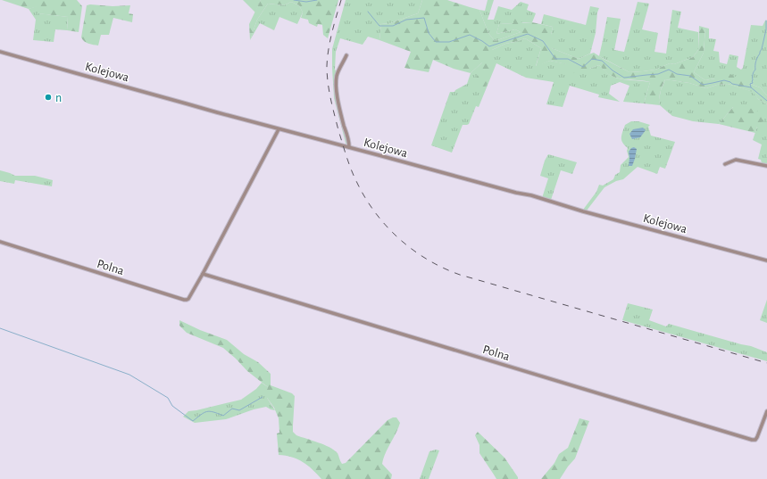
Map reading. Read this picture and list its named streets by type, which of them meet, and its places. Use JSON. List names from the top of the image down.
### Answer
{
  "streets": {
    "street": ["Kolejowa", "Polna"]
  },
  "crossings": [
    ["Kolejowa", "Polna"]
  ],
  "places": ["n"]
}
